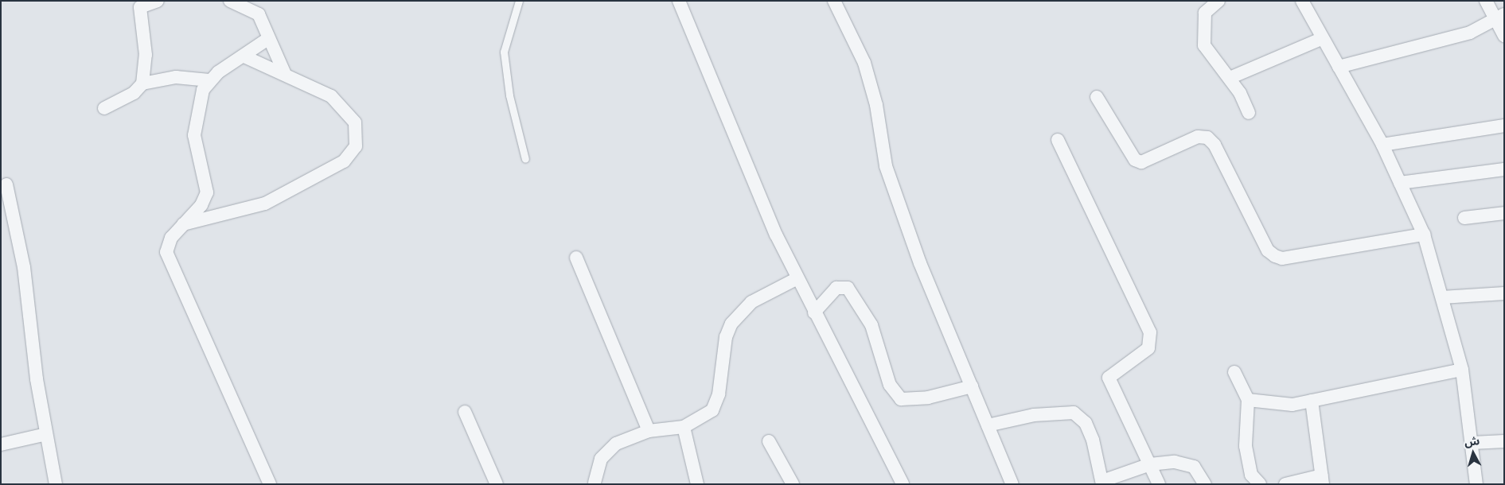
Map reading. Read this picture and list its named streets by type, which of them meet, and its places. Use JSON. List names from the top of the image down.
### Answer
{
  "north": "top"
}
